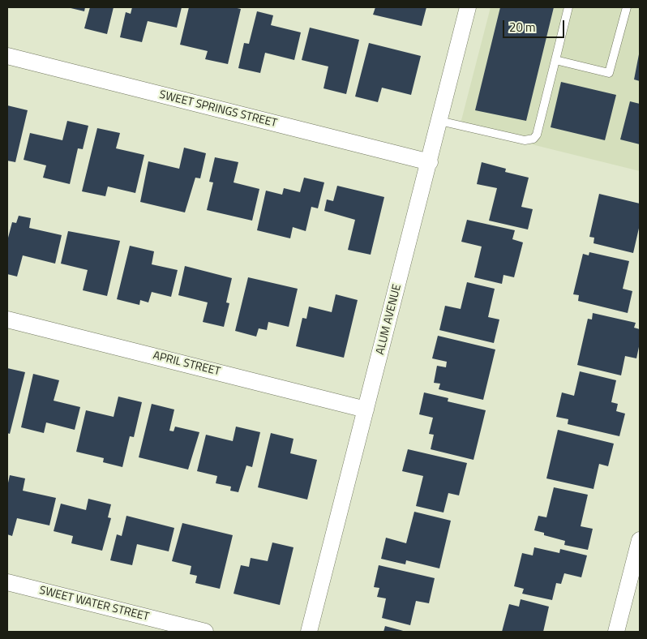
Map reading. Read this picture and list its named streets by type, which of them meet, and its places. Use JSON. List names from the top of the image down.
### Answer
{
  "streets": {
    "street": [
      "SWEET SPRINGS STREET",
      "ALUM AVENUE",
      "APRIL STREET",
      "SWEET WATER STREET"
    ]
  },
  "crossings": [
    ["SWEET SPRINGS STREET", "ALUM AVENUE"],
    ["ALUM AVENUE", "APRIL STREET"]
  ],
  "scale_bar": "20 m"
}
